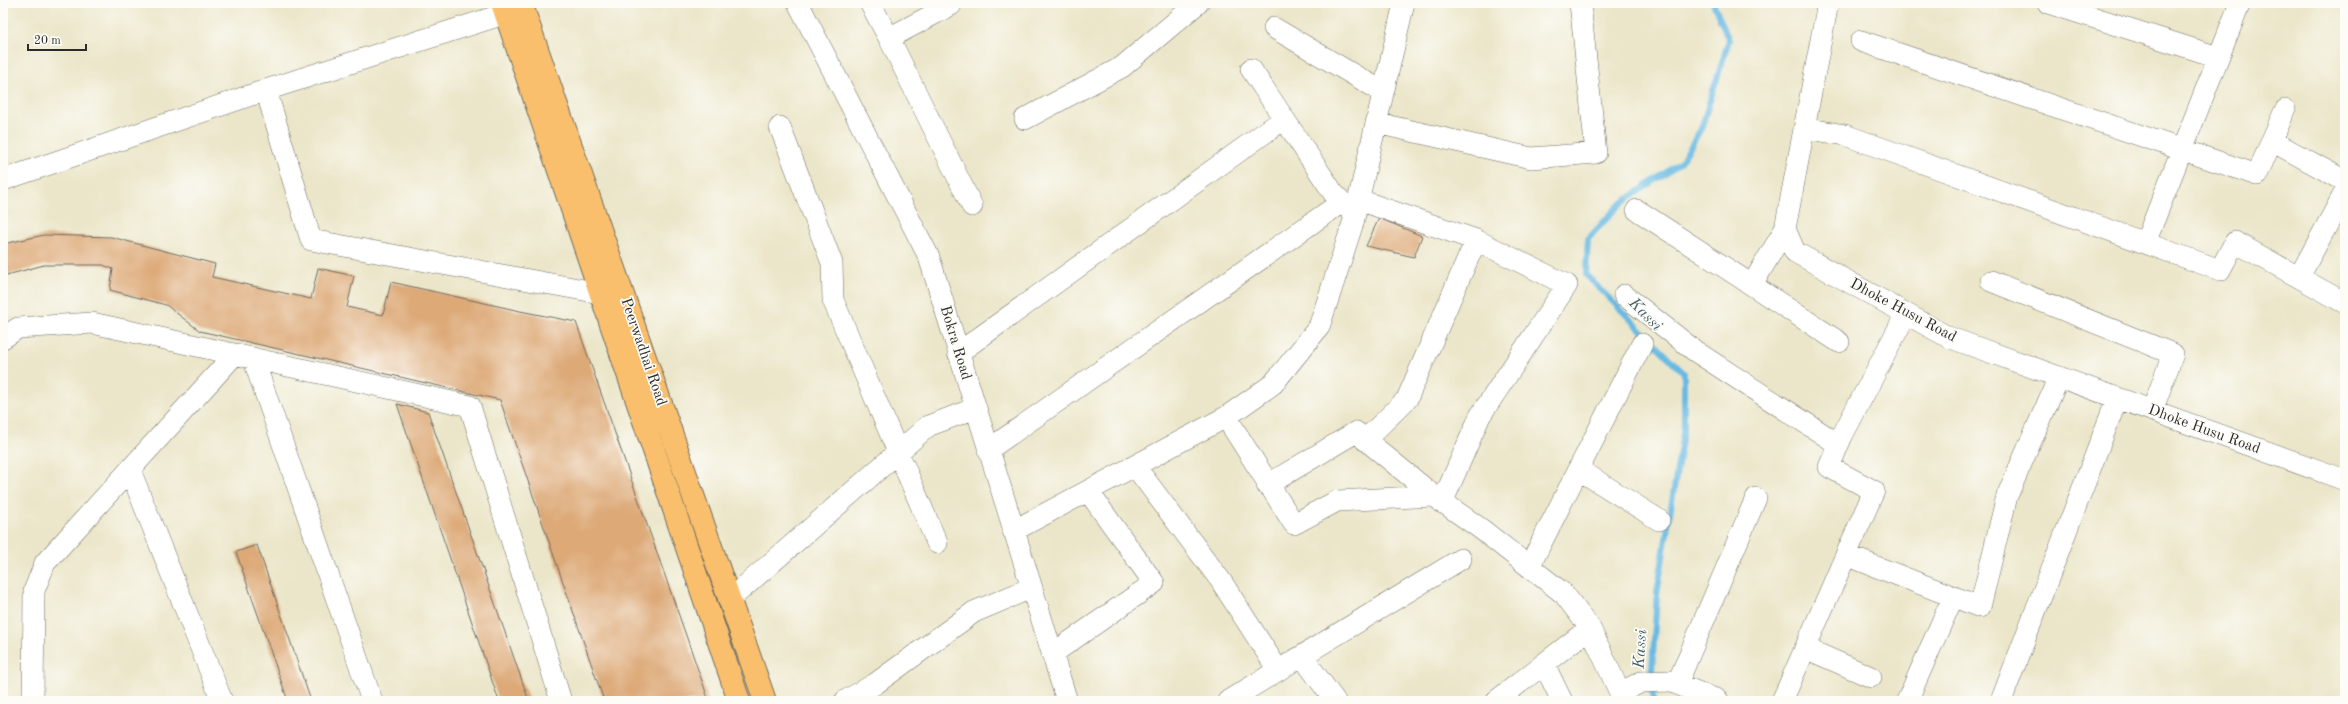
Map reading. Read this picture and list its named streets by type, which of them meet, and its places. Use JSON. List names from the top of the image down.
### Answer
{
  "streets": {
    "main road": ["Peerwadhai Road"],
    "street": ["Dhoke Husu Road", "Bokra Road"]
  },
  "water": ["Kassi"],
  "scale_bar": "20 m"
}
